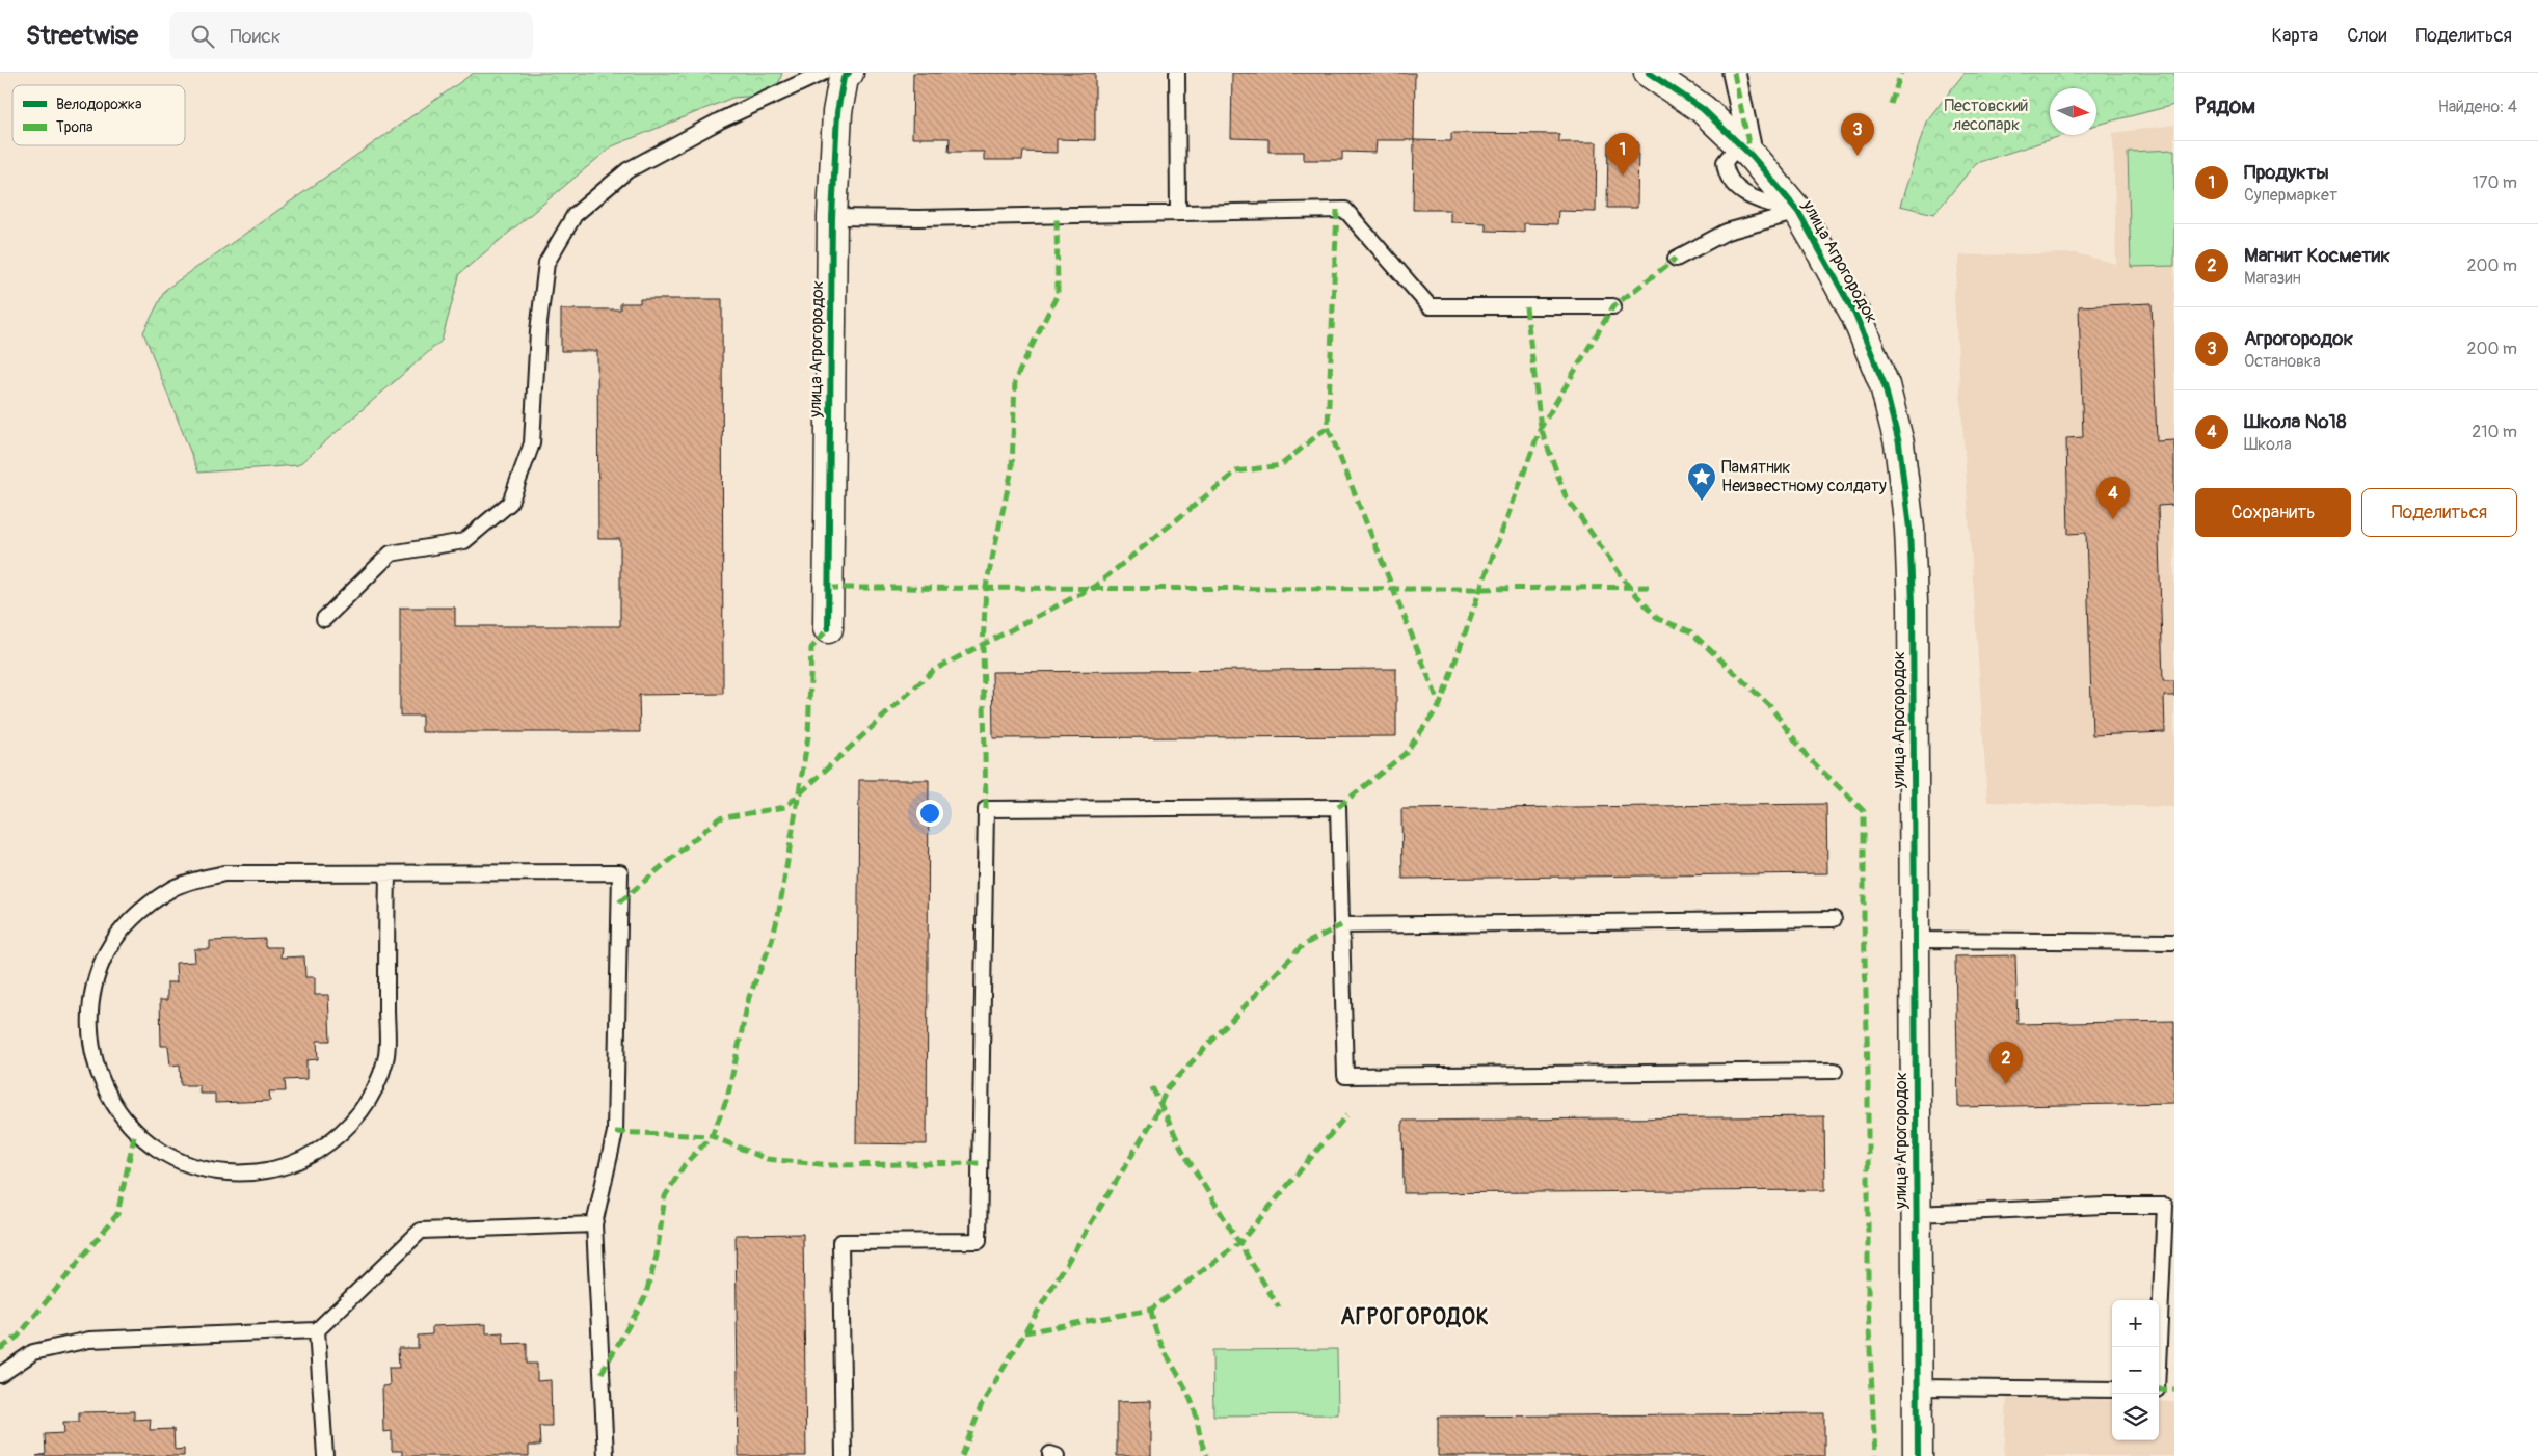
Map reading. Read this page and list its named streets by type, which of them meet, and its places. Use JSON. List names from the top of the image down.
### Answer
{
  "streets": {
    "street": ["улица Агрогородок"]
  },
  "districts": ["АГРОГОРОДОК"],
  "parks": ["Пестовский лесопарк"],
  "places": {
    "place": ["Памятник Неизвестному солдату"]
  },
  "legend": ["Велодорожка", "Тропа"],
  "north": "right",
  "page": {
    "header": "Streetwise",
    "search": "Поиск",
    "nav": ["Карта", "Слои", "Поделиться"],
    "heading": ["Рядом", "Найдено: 4"],
    "pins": [
      "3",
      "1",
      "4",
      "2"
    ],
    "list": [
      {
        "mark": "1",
        "name": "Продукты",
        "note": "Супермаркет",
        "value": "170 m"
      },
      {
        "mark": "2",
        "name": "Магнит Косметик",
        "note": "Магазин",
        "value": "200 m"
      },
      {
        "mark": "3",
        "name": "Агрогородок",
        "note": "Остановка",
        "value": "200 m"
      },
      {
        "mark": "4",
        "name": "Школа №18",
        "note": "Школа",
        "value": "210 m"
      }
    ],
    "buttons": ["Сохранить", "Поделиться"],
    "map_buttons": ["+", "−"]
  }
}
